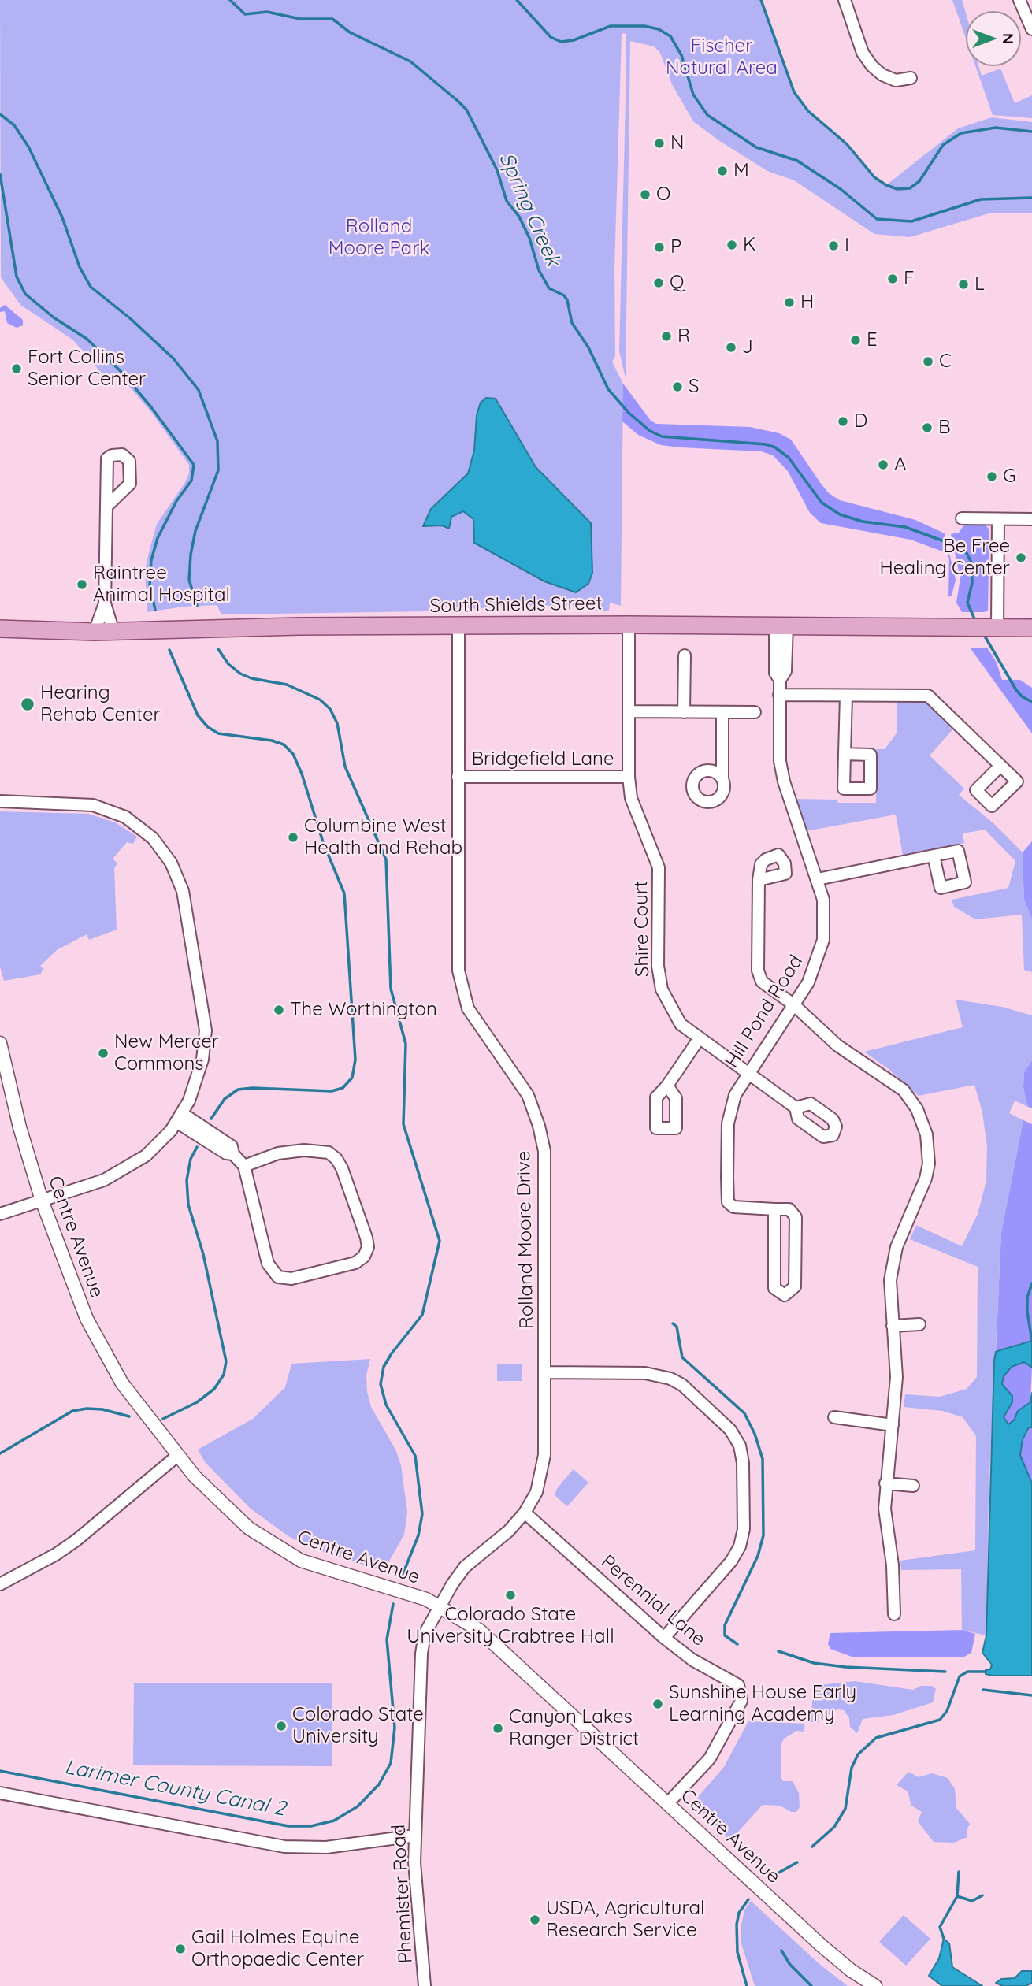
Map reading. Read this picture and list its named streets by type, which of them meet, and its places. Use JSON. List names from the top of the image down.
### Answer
{
  "streets": {
    "main road": ["South Shields Street"],
    "street": [
      "Bridgefield Lane",
      "Shire Court",
      "Hill Pond Road",
      "Centre Avenue",
      "Rolland Moore Drive",
      "Perennial Lane",
      "Phemister Road"
    ]
  },
  "crossings": [
    ["South Shields Street", "Shire Court"],
    ["South Shields Street", "Hill Pond Road"],
    ["South Shields Street", "Rolland Moore Drive"],
    ["Bridgefield Lane", "Shire Court"],
    ["Bridgefield Lane", "Rolland Moore Drive"],
    ["Shire Court", "Hill Pond Road"],
    ["Centre Avenue", "Rolland Moore Drive"],
    ["Centre Avenue", "Perennial Lane"],
    ["Centre Avenue", "Phemister Road"],
    ["Rolland Moore Drive", "Perennial Lane"],
    ["Rolland Moore Drive", "Phemister Road"]
  ],
  "water": ["Spring Creek", "Larimer County Canal 2"],
  "parks": ["Fischer Natural Area", "Rolland Moore Park"],
  "places": [
    "N",
    "M",
    "O",
    "K",
    "I",
    "P",
    "F",
    "Q",
    "L",
    "H",
    "R",
    "E",
    "J",
    "C",
    "Fort Collins Senior Center",
    "S",
    "D",
    "B",
    "A",
    "G",
    "Be Free Healing Center",
    "Raintree Animal Hospital",
    "Hearing Rehab Center",
    "Columbine West Health and Rehab",
    "The Worthington",
    "New Mercer Commons",
    "Colorado State University Crabtree Hall",
    "Sunshine House Early Learning Academy",
    "Colorado State University",
    "Canyon Lakes Ranger District",
    "USDA, Agricultural Research Service",
    "Gail Holmes Equine Orthopaedic Center"
  ],
  "north": "right"
}
